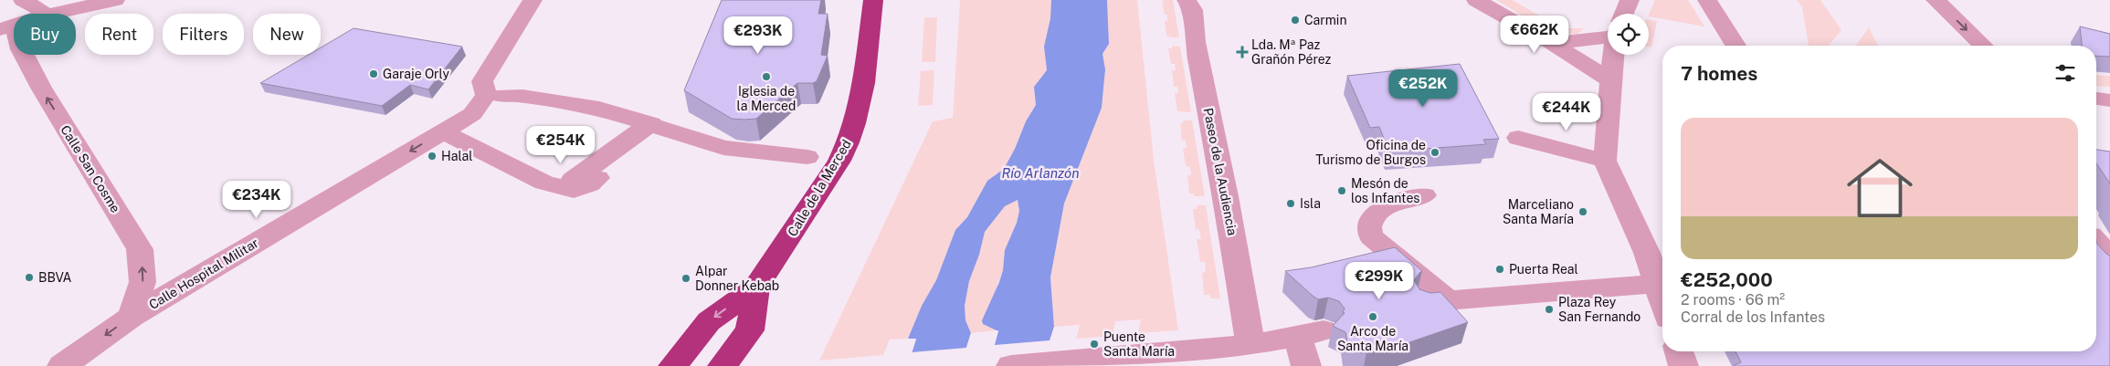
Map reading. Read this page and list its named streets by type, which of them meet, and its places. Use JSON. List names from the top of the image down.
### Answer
{
  "streets": {
    "highway": ["Calle de la Merced"],
    "street": ["Calle San Cosme", "Paseo de la Audiencia", "Calle Hospital Militar"]
  },
  "crossings": [
    ["Calle San Cosme", "Calle Hospital Militar"]
  ],
  "one_way": ["Calle San Cosme", "Calle Hospital Militar"],
  "water": ["Río Arlanzón"],
  "places": {
    "other": [
      "Carmin",
      "Garaje Orly",
      "Iglesia de la Merced",
      "Oficina de Turismo de Burgos",
      "Halal",
      "Mesón de los Infantes",
      "Isla",
      "Marceliano Santa María",
      "Puerta Real",
      "BBVA",
      "Alpar Donner Kebab",
      "Plaza Rey San Fernando",
      "Arco de Santa María",
      "Puente Santa María"
    ],
    "health": ["Lda. Mª Paz Grañón Pérez"]
  },
  "page": {
    "chip": [
      "Buy",
      "Rent",
      "Filters",
      "New"
    ],
    "price": [
      "€662K",
      "€293K",
      "€252K",
      "€244K",
      "€254K",
      "€234K",
      "€299K"
    ],
    "heading": "7 homes",
    "list": [
      {
        "name": "€252,000",
        "note": "2 rooms · 66 m² · Corral de los Infantes"
      }
    ]
  }
}
